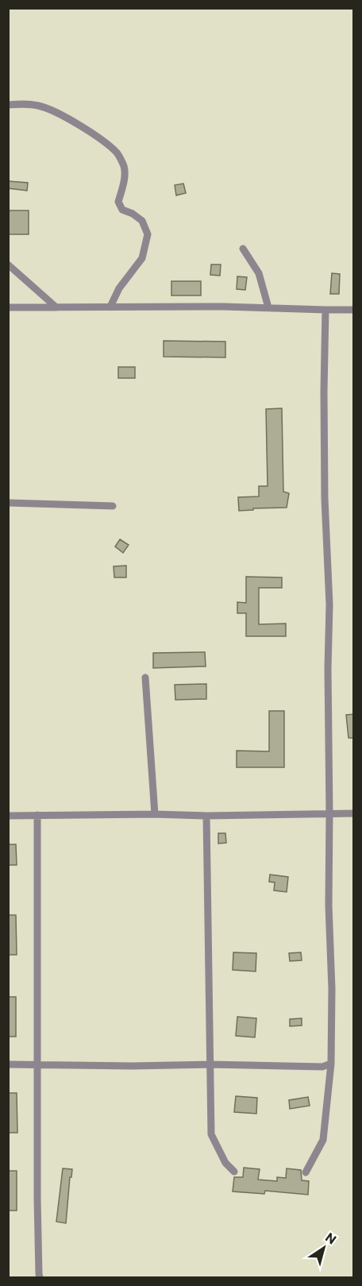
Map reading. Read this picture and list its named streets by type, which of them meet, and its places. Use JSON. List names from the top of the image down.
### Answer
{
  "north": "top right"
}
